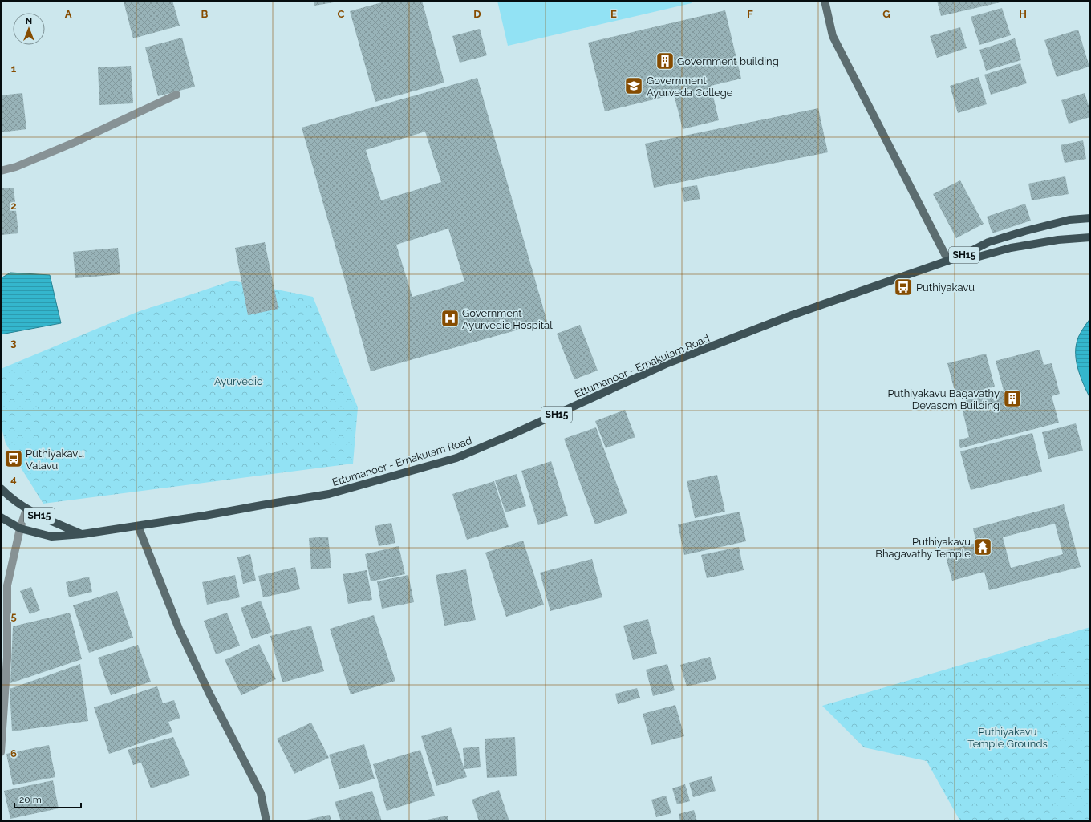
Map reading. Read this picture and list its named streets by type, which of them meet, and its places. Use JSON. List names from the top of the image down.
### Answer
{
  "streets": {
    "main road": ["SH15", "Ettumanoor - Ernakulam Road"]
  },
  "crossings": [
    ["SH15", "Ettumanoor - Ernakulam Road"]
  ],
  "parks": ["Ayurvedic", "Puthiyakavu Temple Grounds"],
  "places": {
    "building": ["Government building", "Puthiyakavu Bagavathy Devasom Building"],
    "school or university": ["Government Ayurveda College"],
    "bus stop": ["Puthiyakavu", "Puthiyakavu Valavu"],
    "hospital": ["Government Ayurvedic Hospital"],
    "temple": ["Puthiyakavu Bhagavathy Temple"]
  },
  "scale_bar": "20 m",
  "north": "top",
  "grid": {
    "columns": [
      "A",
      "B",
      "C",
      "D",
      "E",
      "F",
      "G",
      "H"
    ],
    "rows": [
      "1",
      "2",
      "3",
      "4",
      "5",
      "6"
    ]
  }
}
